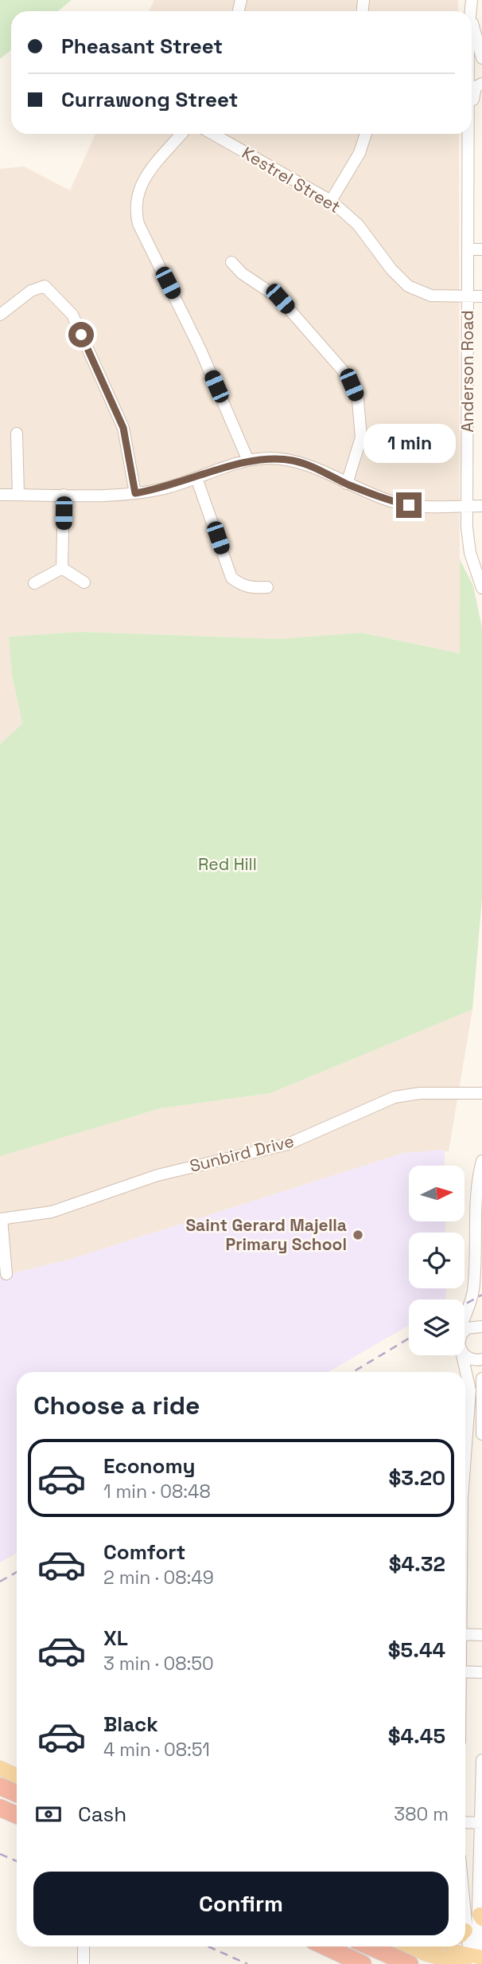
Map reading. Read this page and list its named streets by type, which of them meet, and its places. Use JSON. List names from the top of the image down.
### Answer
{
  "streets": {
    "street": ["Kestrel Street", "Anderson Road", "Sunbird Drive"]
  },
  "crossings": [
    ["Kestrel Street", "Anderson Road"]
  ],
  "parks": ["Red Hill"],
  "places": ["Saint Gerard Majella Primary School"],
  "north": "right",
  "page": {
    "banner": ["Pheasant Street", "Currawong Street"],
    "bubble": "1 min",
    "heading": "Choose a ride",
    "list": [
      {
        "name": "Economy",
        "note": "1 min · 08:48",
        "value": "$3.20"
      },
      {
        "name": "Comfort",
        "note": "2 min · 08:49",
        "value": "$4.32"
      },
      {
        "name": "XL",
        "note": "3 min · 08:50",
        "value": "$5.44"
      },
      {
        "name": "Black",
        "note": "4 min · 08:51",
        "value": "$4.45"
      }
    ],
    "pay": ["Cash", "380 m"],
    "buttons": "Confirm"
  }
}
